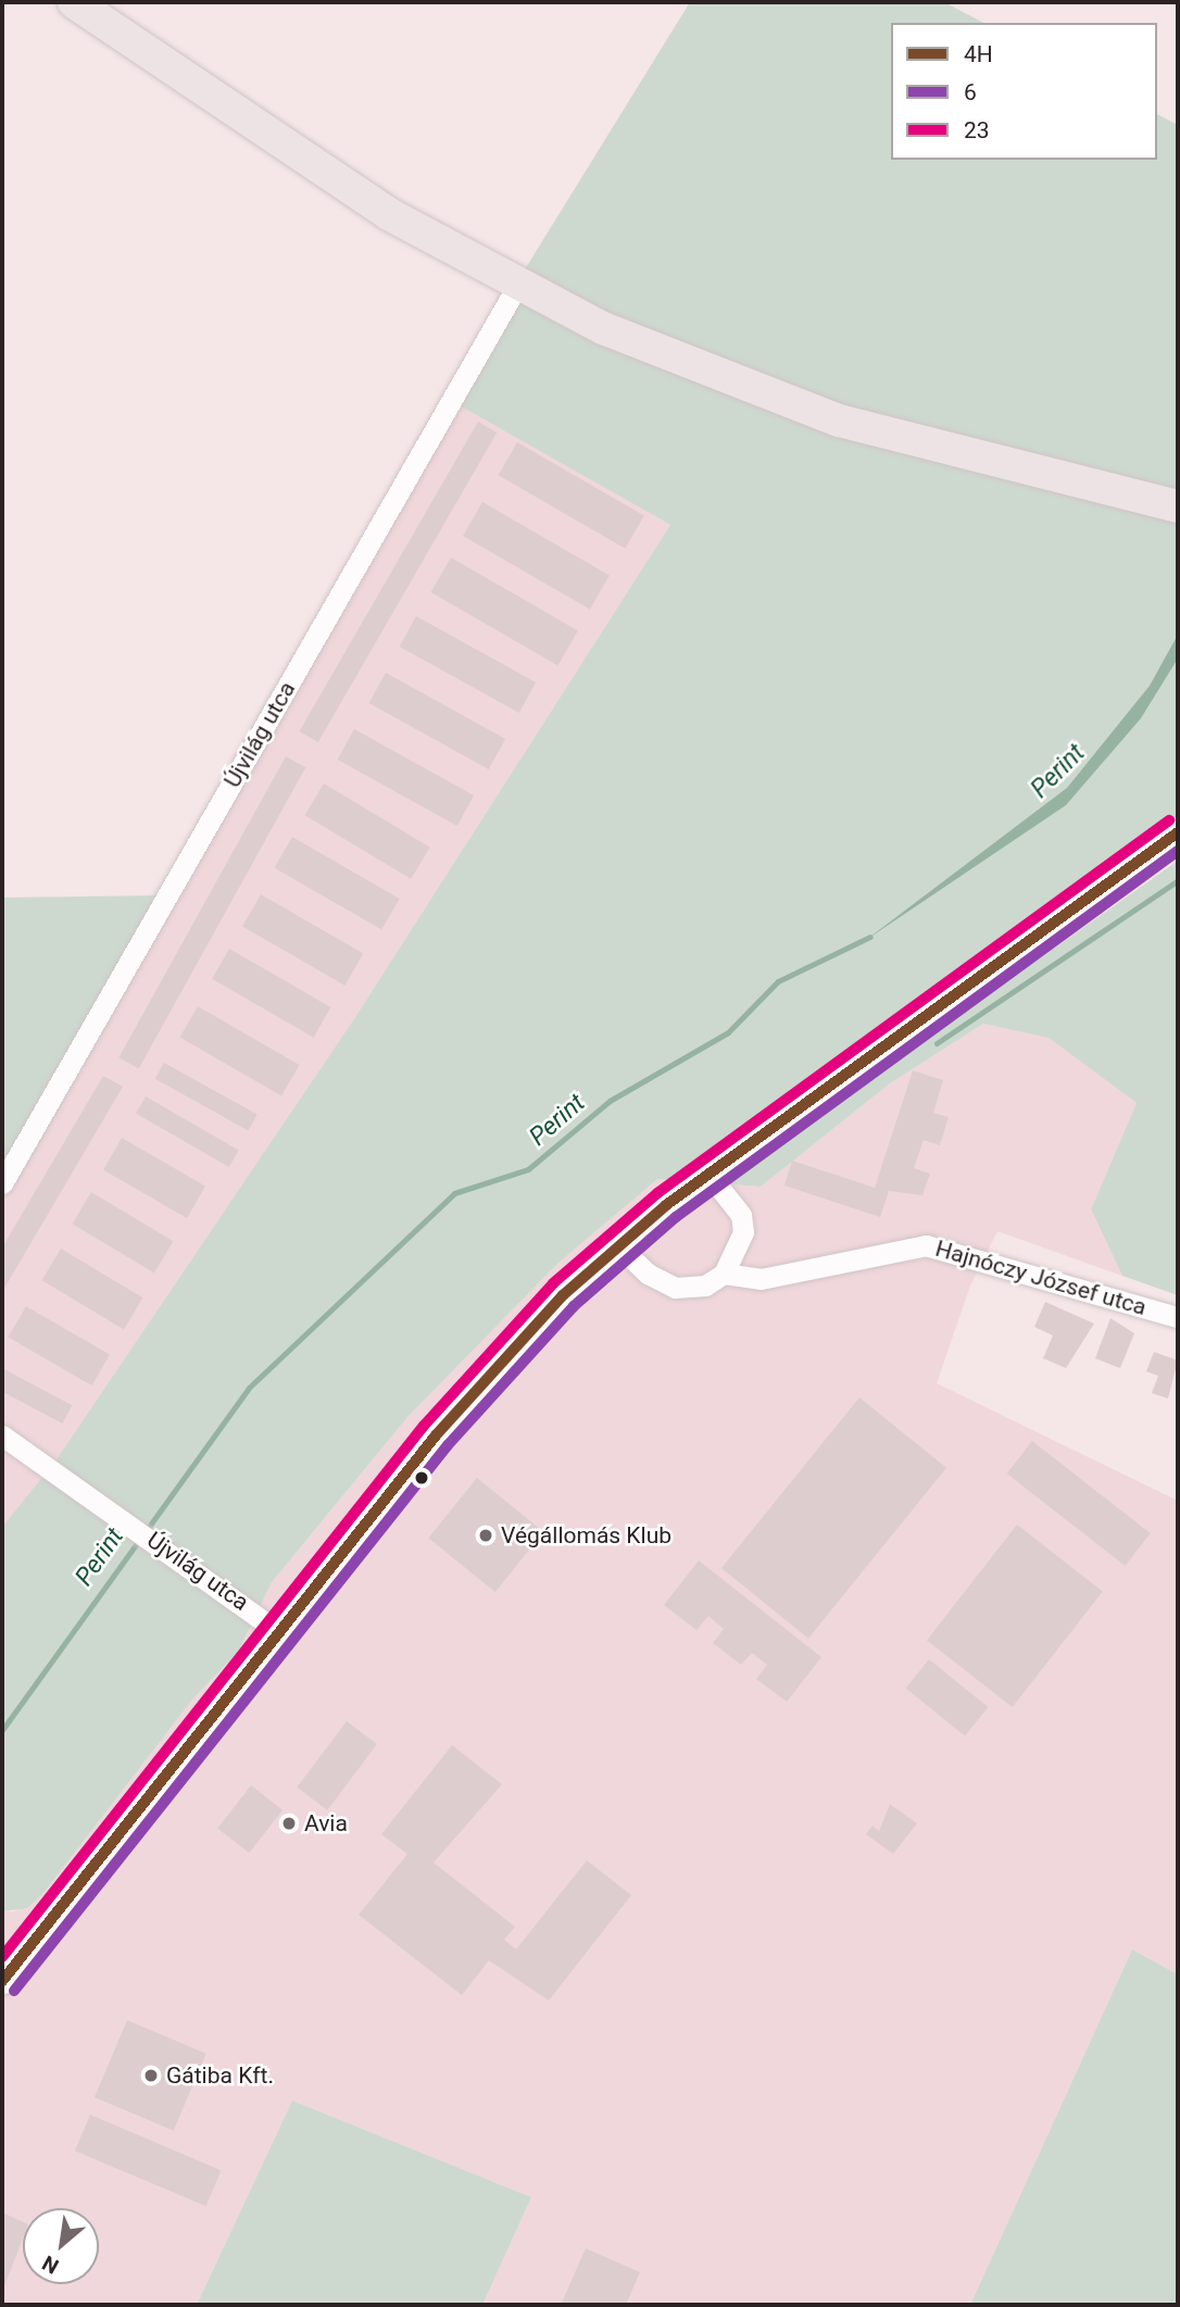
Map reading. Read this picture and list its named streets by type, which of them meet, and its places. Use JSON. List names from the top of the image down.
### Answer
{
  "streets": {
    "street": ["Újvilág utca", "Hajnóczy József utca"]
  },
  "water": ["Perint"],
  "places": ["Végállomás Klub", "Avia", "Gátiba Kft."],
  "lines": ["transit line 23", "transit line 4H", "transit line 6"],
  "legend": ["4H", "6", "23"],
  "north": "bottom left"
}
